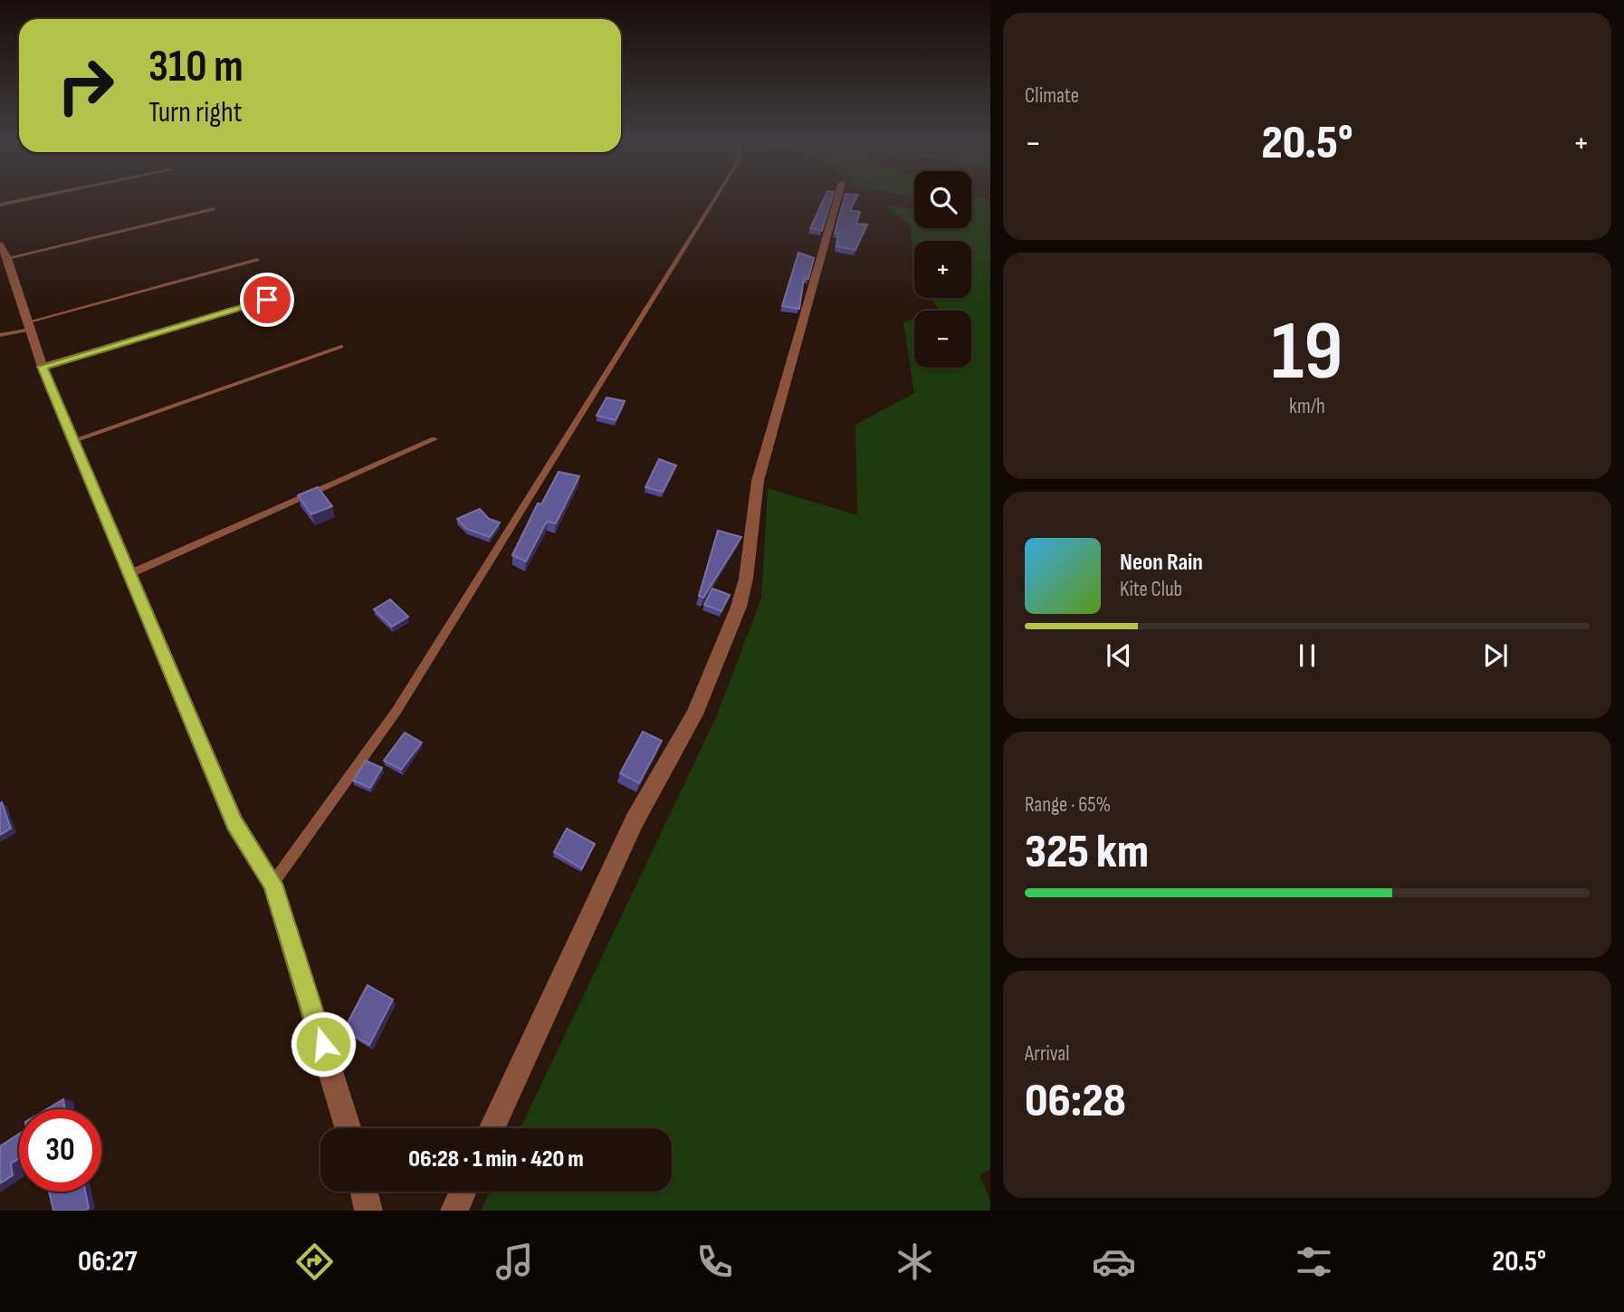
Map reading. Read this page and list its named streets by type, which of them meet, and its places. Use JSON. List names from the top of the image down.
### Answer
{
  "page": {
    "tile": [
      "Climate",
      ["19", "km/h"],
      ["Range · 65%", "325 km"],
      ["Arrival", "06:28"]
    ],
    "turn": ["310 m", "Turn right"],
    "heat": ["−", "20.5°", "+"],
    "map_buttons": ["+", "−"],
    "song": ["Neon Rain", "Kite Club"],
    "limit": "30",
    "trip": "06:28 · 1 min · 420 m",
    "tabs": ["06:27", "20.5°"]
  }
}
